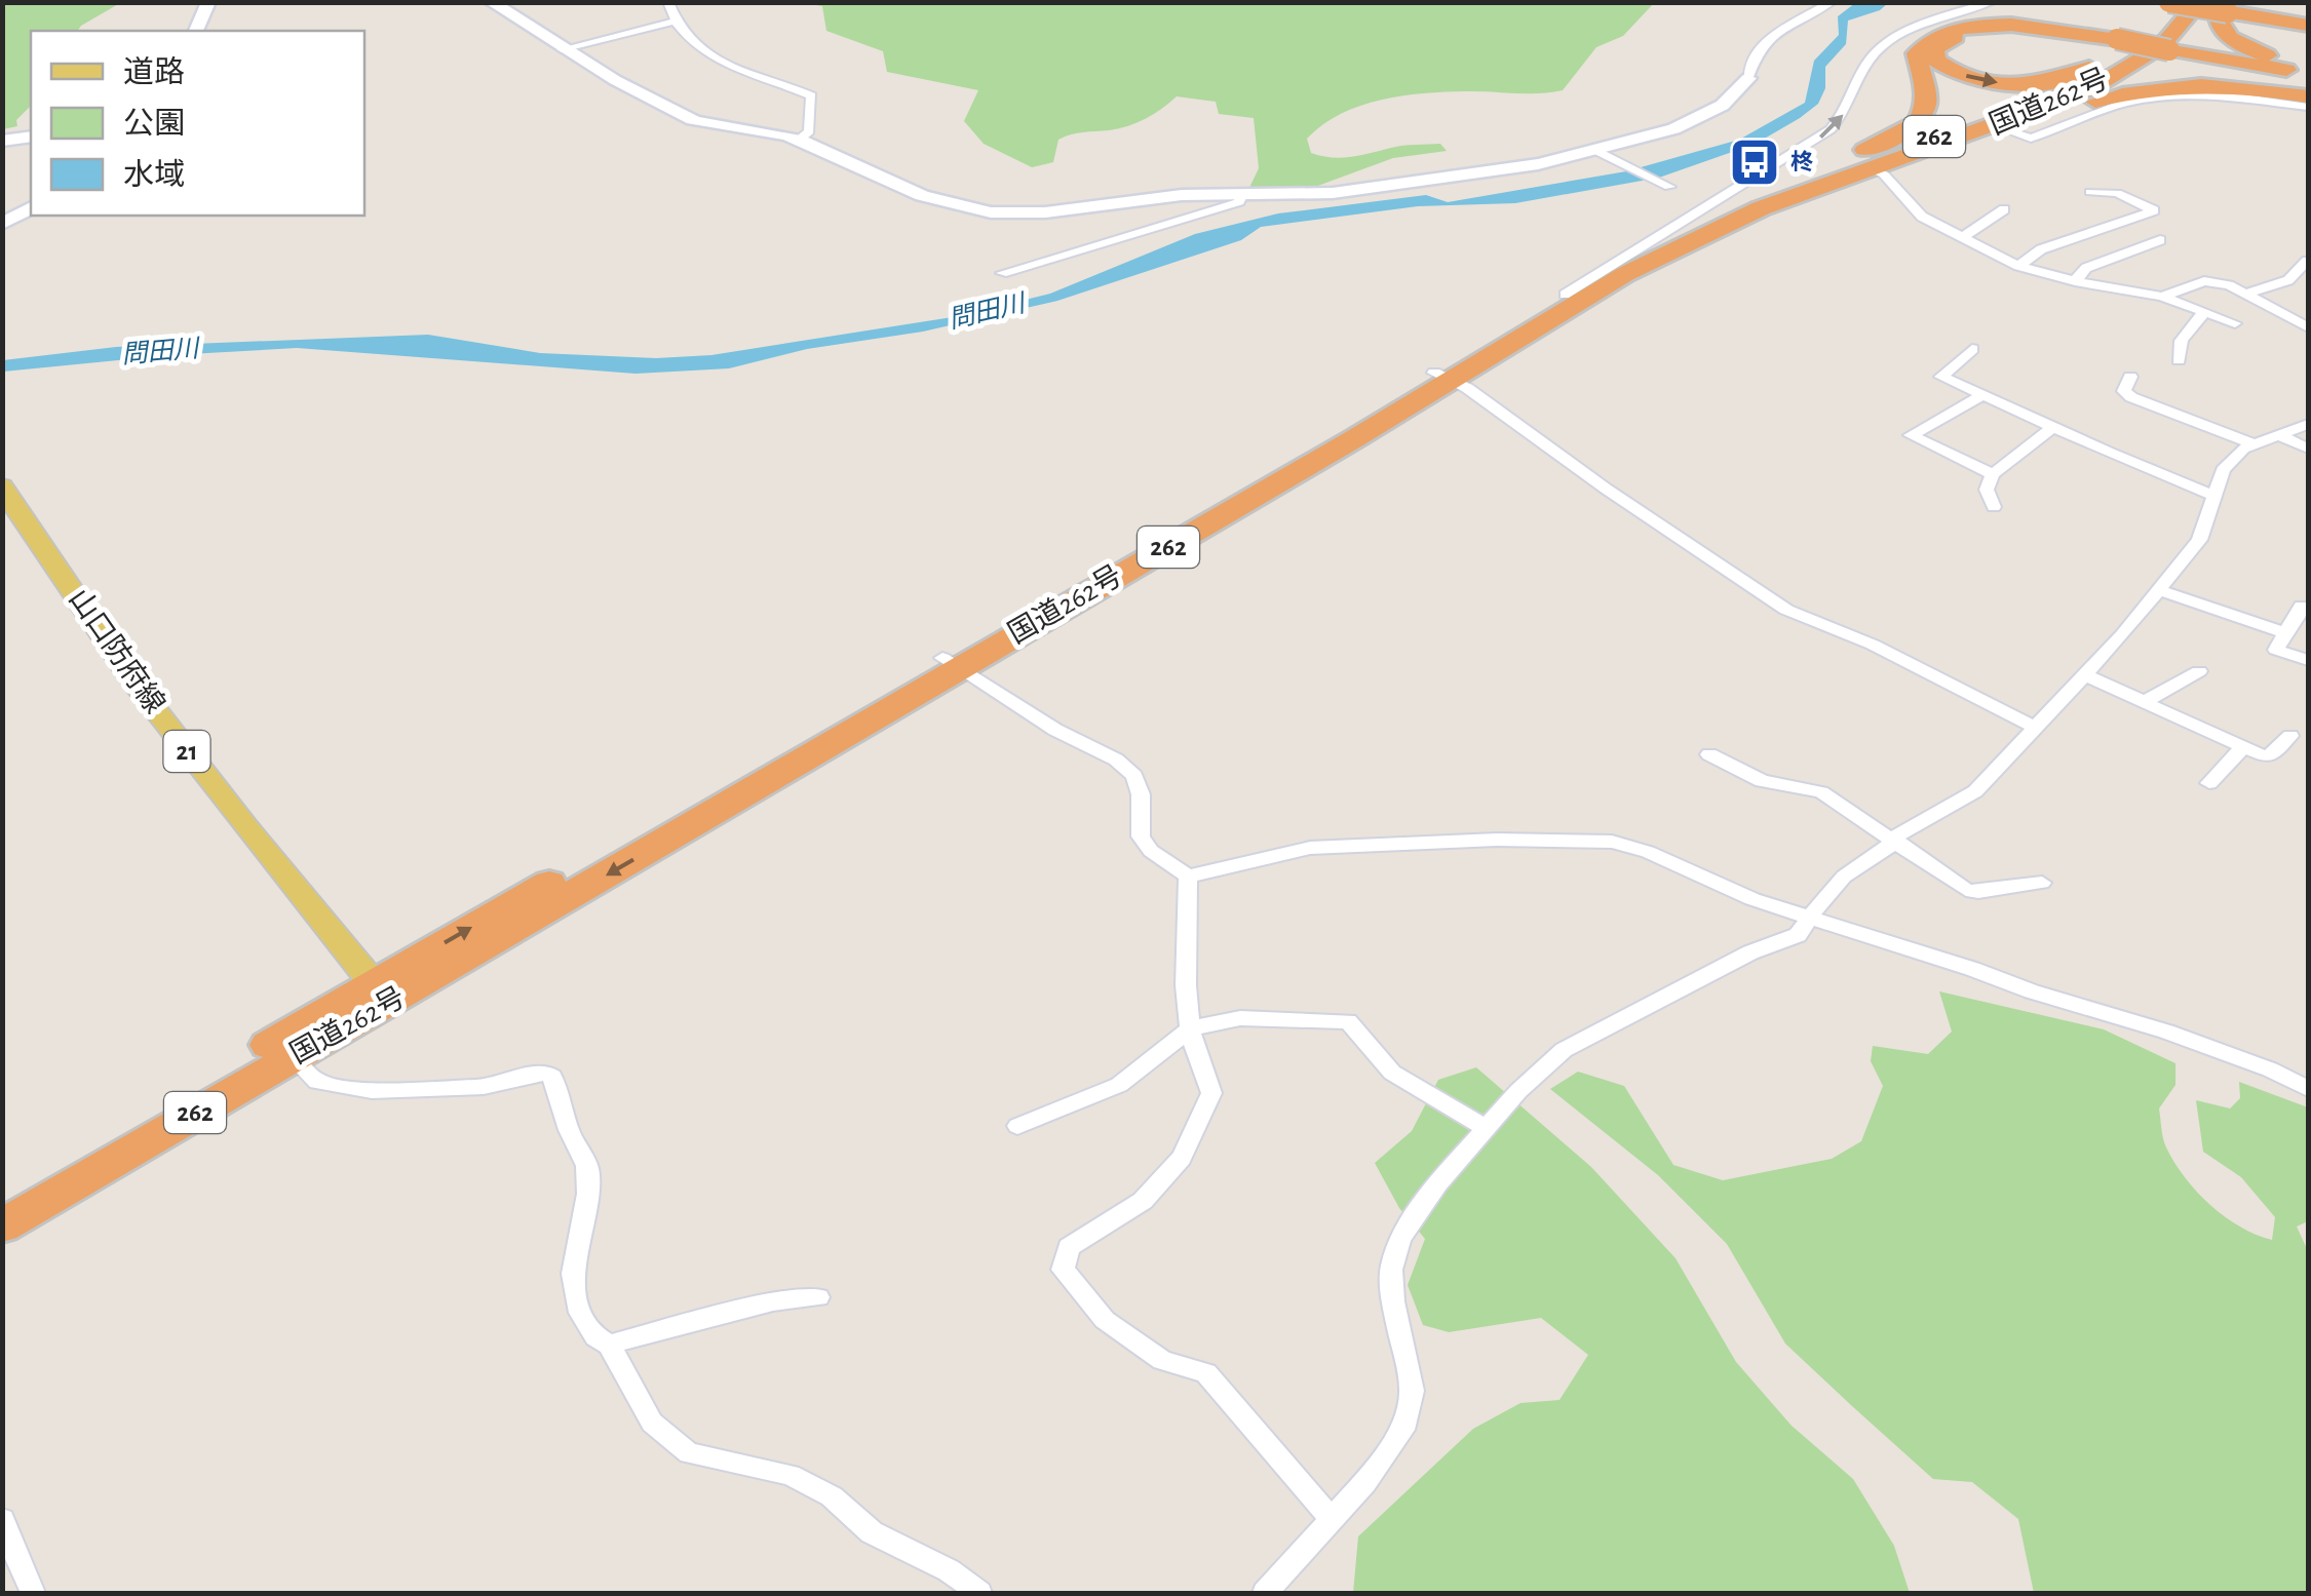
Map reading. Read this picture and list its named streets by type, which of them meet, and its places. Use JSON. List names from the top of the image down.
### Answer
{
  "streets": {
    "highway": ["国道262号", "262"],
    "main road": ["山口防府線", "21"]
  },
  "crossings": [
    ["国道262号", "山口防府線"]
  ],
  "water": ["問田川"],
  "places": {
    "bus stop": ["柊"]
  },
  "legend": ["道路", "公園", "水域"]
}
